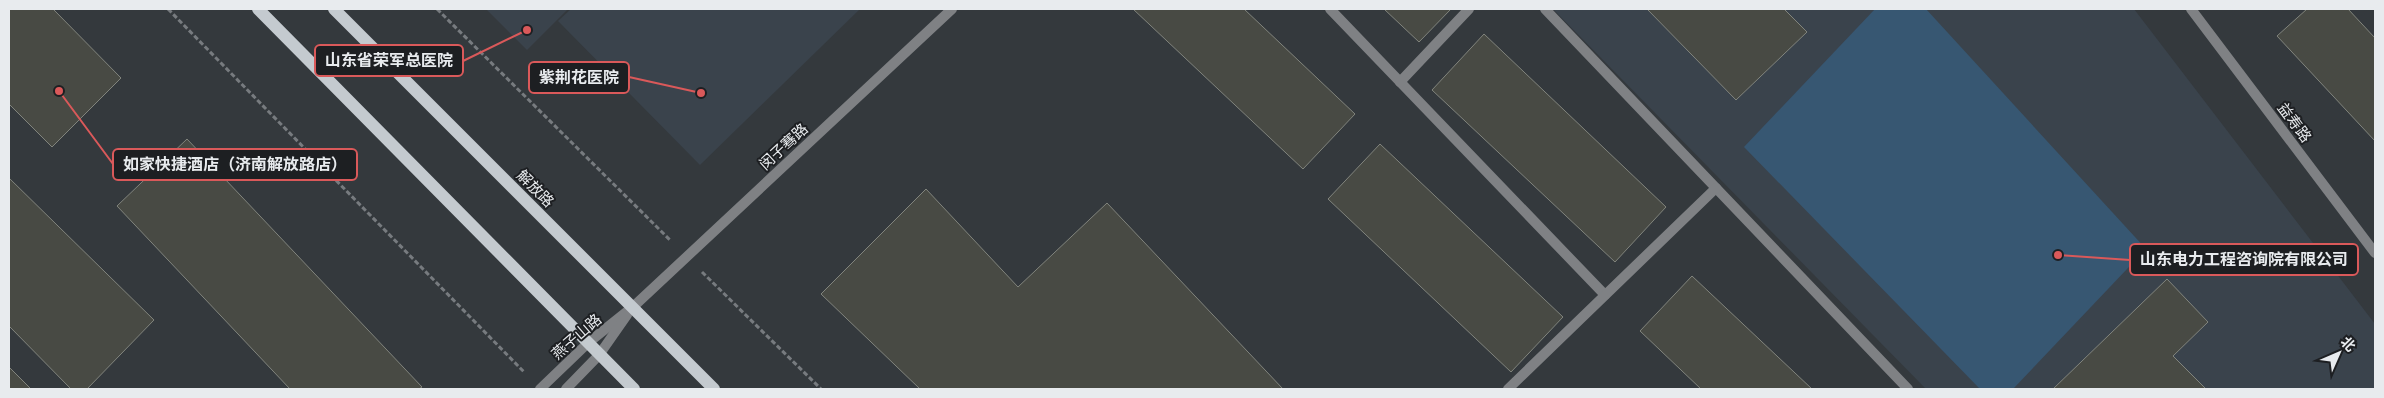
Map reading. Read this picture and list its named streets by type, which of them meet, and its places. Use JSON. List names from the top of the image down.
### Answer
{
  "streets": {
    "main road": ["解放路"],
    "street": ["益寿路", "闵子骞路", "燕子山路"]
  },
  "crossings": [
    ["闵子骞路", "解放路"],
    ["闵子骞路", "燕子山路"],
    ["解放路", "燕子山路"]
  ],
  "places": [
    "山东省荣军总医院",
    "如家快捷酒店（济南解放路店）",
    "紫荆花医院",
    "山东电力工程咨询院有限公司"
  ],
  "north": "top right"
}
